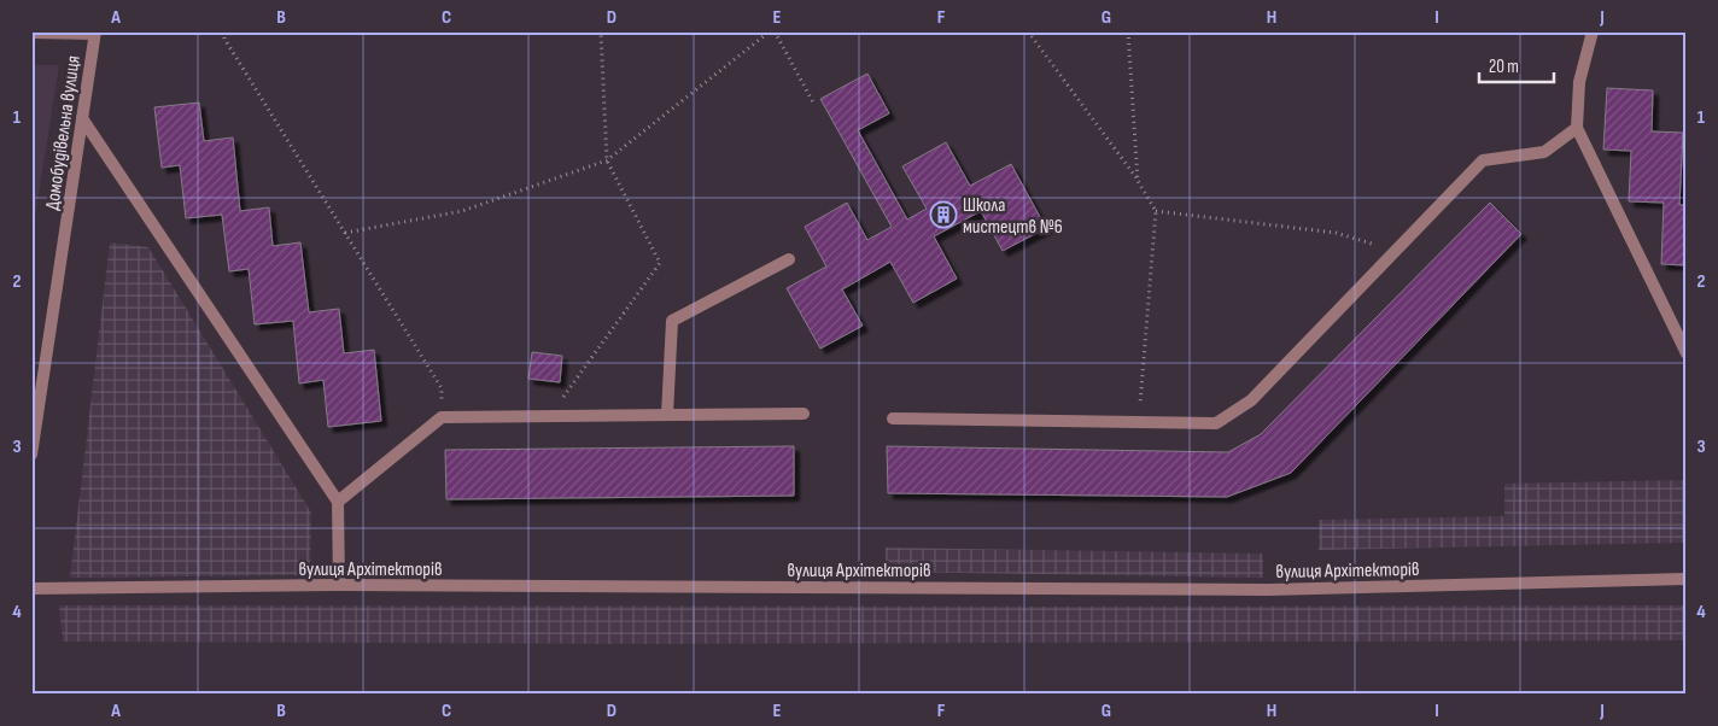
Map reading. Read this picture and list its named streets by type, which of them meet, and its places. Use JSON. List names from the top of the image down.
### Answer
{
  "streets": {
    "street": ["Домобудівельна вулиця", "вулиця Архітекторів"]
  },
  "places": {
    "building": ["Школа мистецтв №6"]
  },
  "scale_bar": "20 m",
  "grid": {
    "columns": [
      "A",
      "B",
      "C",
      "D",
      "E",
      "F",
      "G",
      "H",
      "I",
      "J"
    ],
    "rows": [
      "1",
      "2",
      "3",
      "4"
    ]
  }
}
